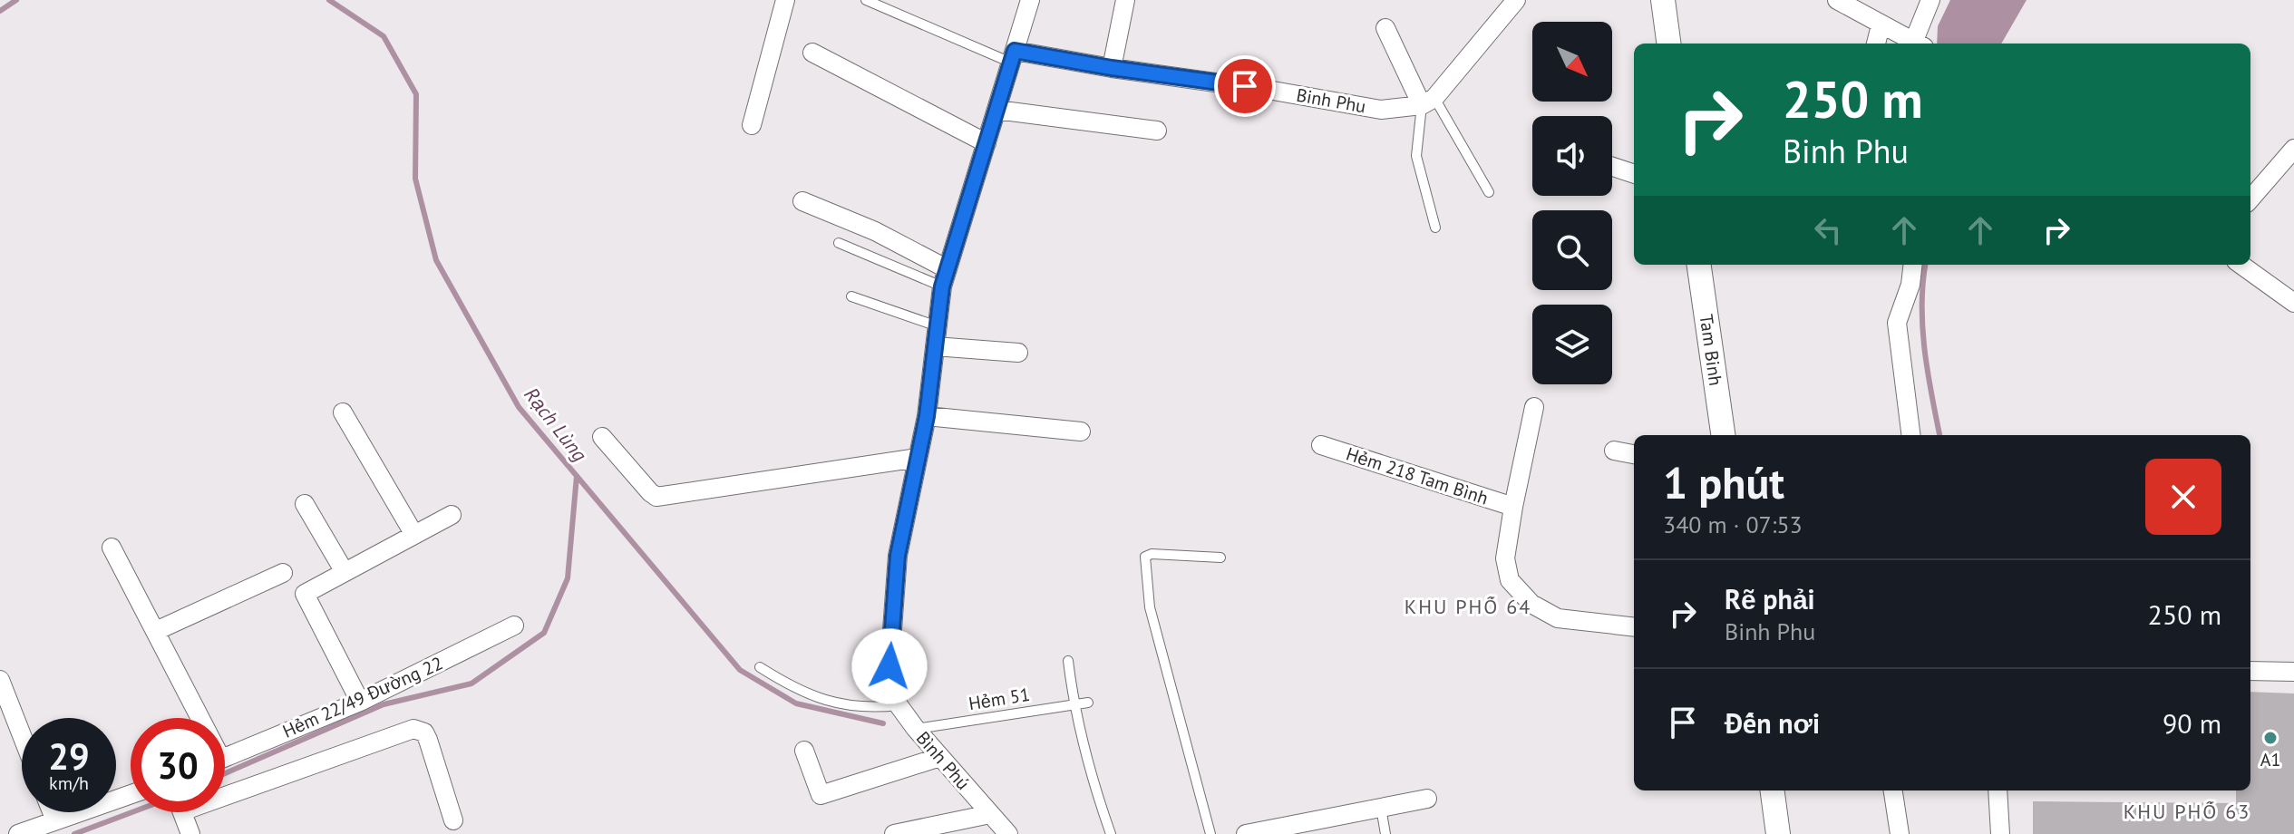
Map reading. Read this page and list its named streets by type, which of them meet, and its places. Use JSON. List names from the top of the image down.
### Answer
{
  "streets": {
    "main road": ["Tam Binh"],
    "street": [
      "Binh Phu",
      "Hẻm 218 Tam Bình",
      "Hẻm 22/49 Đường 22",
      "Bình Phú"
    ],
    "lane": ["Hẻm 51"]
  },
  "crossings": [
    ["Binh Phu", "Bình Phú"],
    ["Hẻm 51", "Bình Phú"]
  ],
  "districts": ["KHU PHỐ 64", "KHU PHỐ 63"],
  "water": ["Rạch Lùng"],
  "places": ["A1"],
  "north": "bottom right",
  "page": {
    "turn": ["250 m", "Binh Phu"],
    "heading": ["1 phút", "340 m · 07:53"],
    "list": [
      {
        "name": "Rẽ phải",
        "note": "Binh Phu",
        "value": "250 m"
      },
      {
        "name": "Đến nơi",
        "value": "90 m"
      }
    ],
    "speed": "29 km/h",
    "limit": "30"
  }
}
